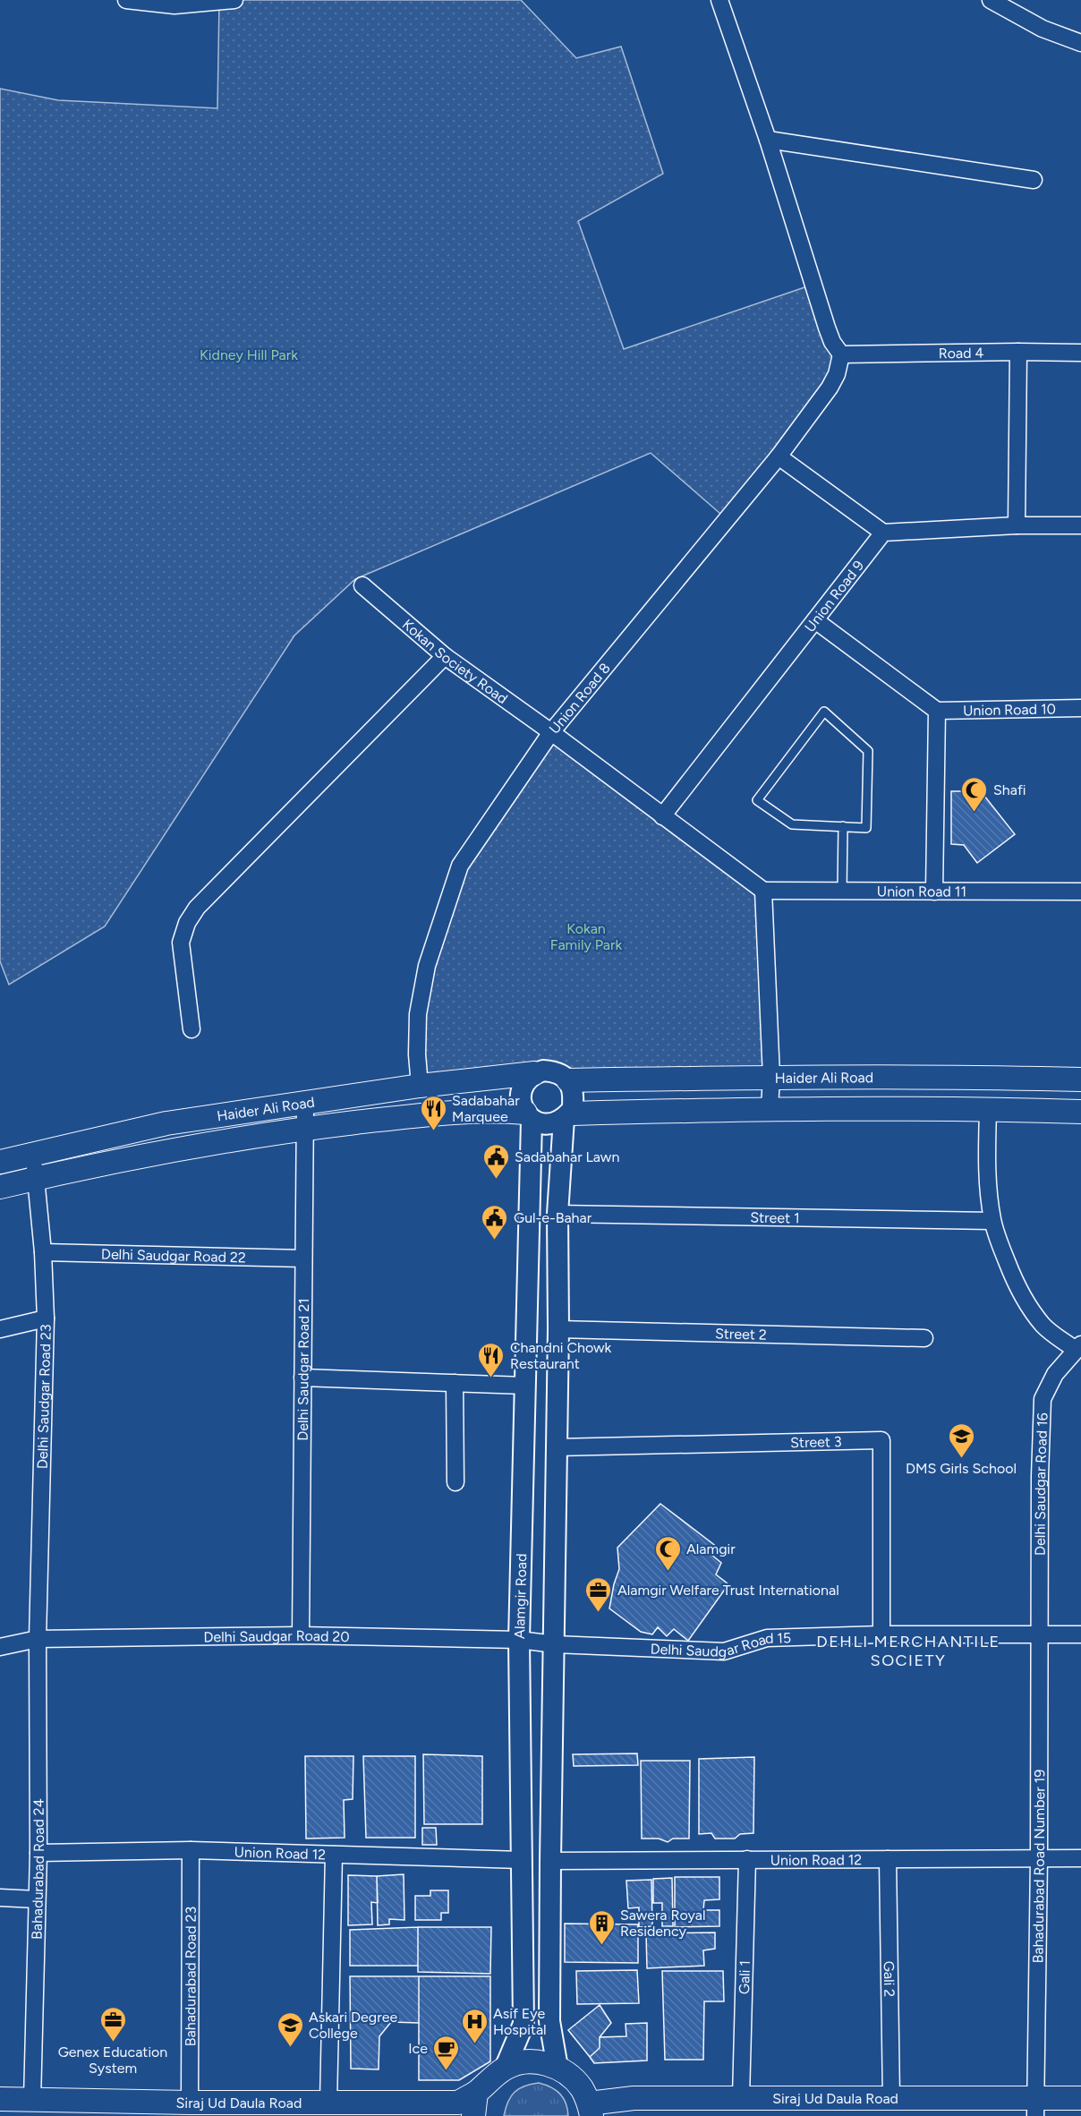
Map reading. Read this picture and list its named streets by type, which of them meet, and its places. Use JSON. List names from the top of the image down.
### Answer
{
  "streets": {
    "main road": ["Haider Ali Road", "Siraj Ud Daula Road"],
    "street": [
      "Road 4",
      "Union Road 9",
      "Kokan Society Road",
      "Union Road 8",
      "Union Road 10",
      "Union Road 11",
      "Street 1",
      "Delhi Saudgar Road 22",
      "Street 2",
      "Delhi Saudgar Road 21",
      "Delhi Saudgar Road 23",
      "Street 3",
      "Delhi Saudgar Road 16",
      "Alamgir Road",
      "Delhi Saudgar Road 20",
      "Delhi Saudgar Road 15",
      "Union Road 12",
      "Bahadurabad Road Number 19",
      "Bahadurabad Road 24",
      "Bahadurabad Road 23",
      "Gali 1",
      "Gali 2"
    ]
  },
  "crossings": [
    ["Road 4", "Union Road 8"],
    ["Union Road 9", "Kokan Society Road"],
    ["Kokan Society Road", "Union Road 8"],
    ["Kokan Society Road", "Union Road 11"],
    ["Union Road 8", "Haider Ali Road"],
    ["Haider Ali Road", "Delhi Saudgar Road 21"],
    ["Haider Ali Road", "Delhi Saudgar Road 23"],
    ["Haider Ali Road", "Alamgir Road"],
    ["Delhi Saudgar Road 22", "Delhi Saudgar Road 21"],
    ["Delhi Saudgar Road 22", "Delhi Saudgar Road 23"],
    ["Delhi Saudgar Road 21", "Delhi Saudgar Road 20"],
    ["Delhi Saudgar Road 23", "Delhi Saudgar Road 20"],
    ["Delhi Saudgar Road 23", "Bahadurabad Road 24"],
    ["Street 3", "Delhi Saudgar Road 15"],
    ["Delhi Saudgar Road 16", "Delhi Saudgar Road 15"],
    ["Delhi Saudgar Road 16", "Bahadurabad Road Number 19"],
    ["Alamgir Road", "Delhi Saudgar Road 20"],
    ["Alamgir Road", "Union Road 12"],
    ["Alamgir Road", "Siraj Ud Daula Road"],
    ["Delhi Saudgar Road 20", "Delhi Saudgar Road 15"],
    ["Delhi Saudgar Road 20", "Bahadurabad Road 24"],
    ["Delhi Saudgar Road 15", "Bahadurabad Road Number 19"],
    ["Union Road 12", "Bahadurabad Road Number 19"],
    ["Union Road 12", "Bahadurabad Road 24"],
    ["Union Road 12", "Bahadurabad Road 23"],
    ["Union Road 12", "Gali 1"],
    ["Union Road 12", "Gali 2"],
    ["Bahadurabad Road Number 19", "Siraj Ud Daula Road"],
    ["Bahadurabad Road 24", "Siraj Ud Daula Road"],
    ["Bahadurabad Road 23", "Siraj Ud Daula Road"],
    ["Gali 1", "Siraj Ud Daula Road"],
    ["Gali 2", "Siraj Ud Daula Road"]
  ],
  "districts": ["DEHLI MERCHANTILE SOCIETY"],
  "parks": ["Kidney Hill Park", "Kokan Family Park"],
  "places": {
    "mosque": ["Shafi", "Alamgir"],
    "restaurant": ["Sadabahar Marquee", "Chandni Chowk Restaurant"],
    "public building": ["Sadabahar Lawn", "Gul-e-Bahar"],
    "school or university": ["DMS Girls School", "Askari Degree College"],
    "office": ["Alamgir Welfare Trust International", "Genex Education System"],
    "building": ["Sawera Royal Residency"],
    "hospital": ["Asif Eye Hospital"],
    "cafe": ["Ice"]
  }
}
